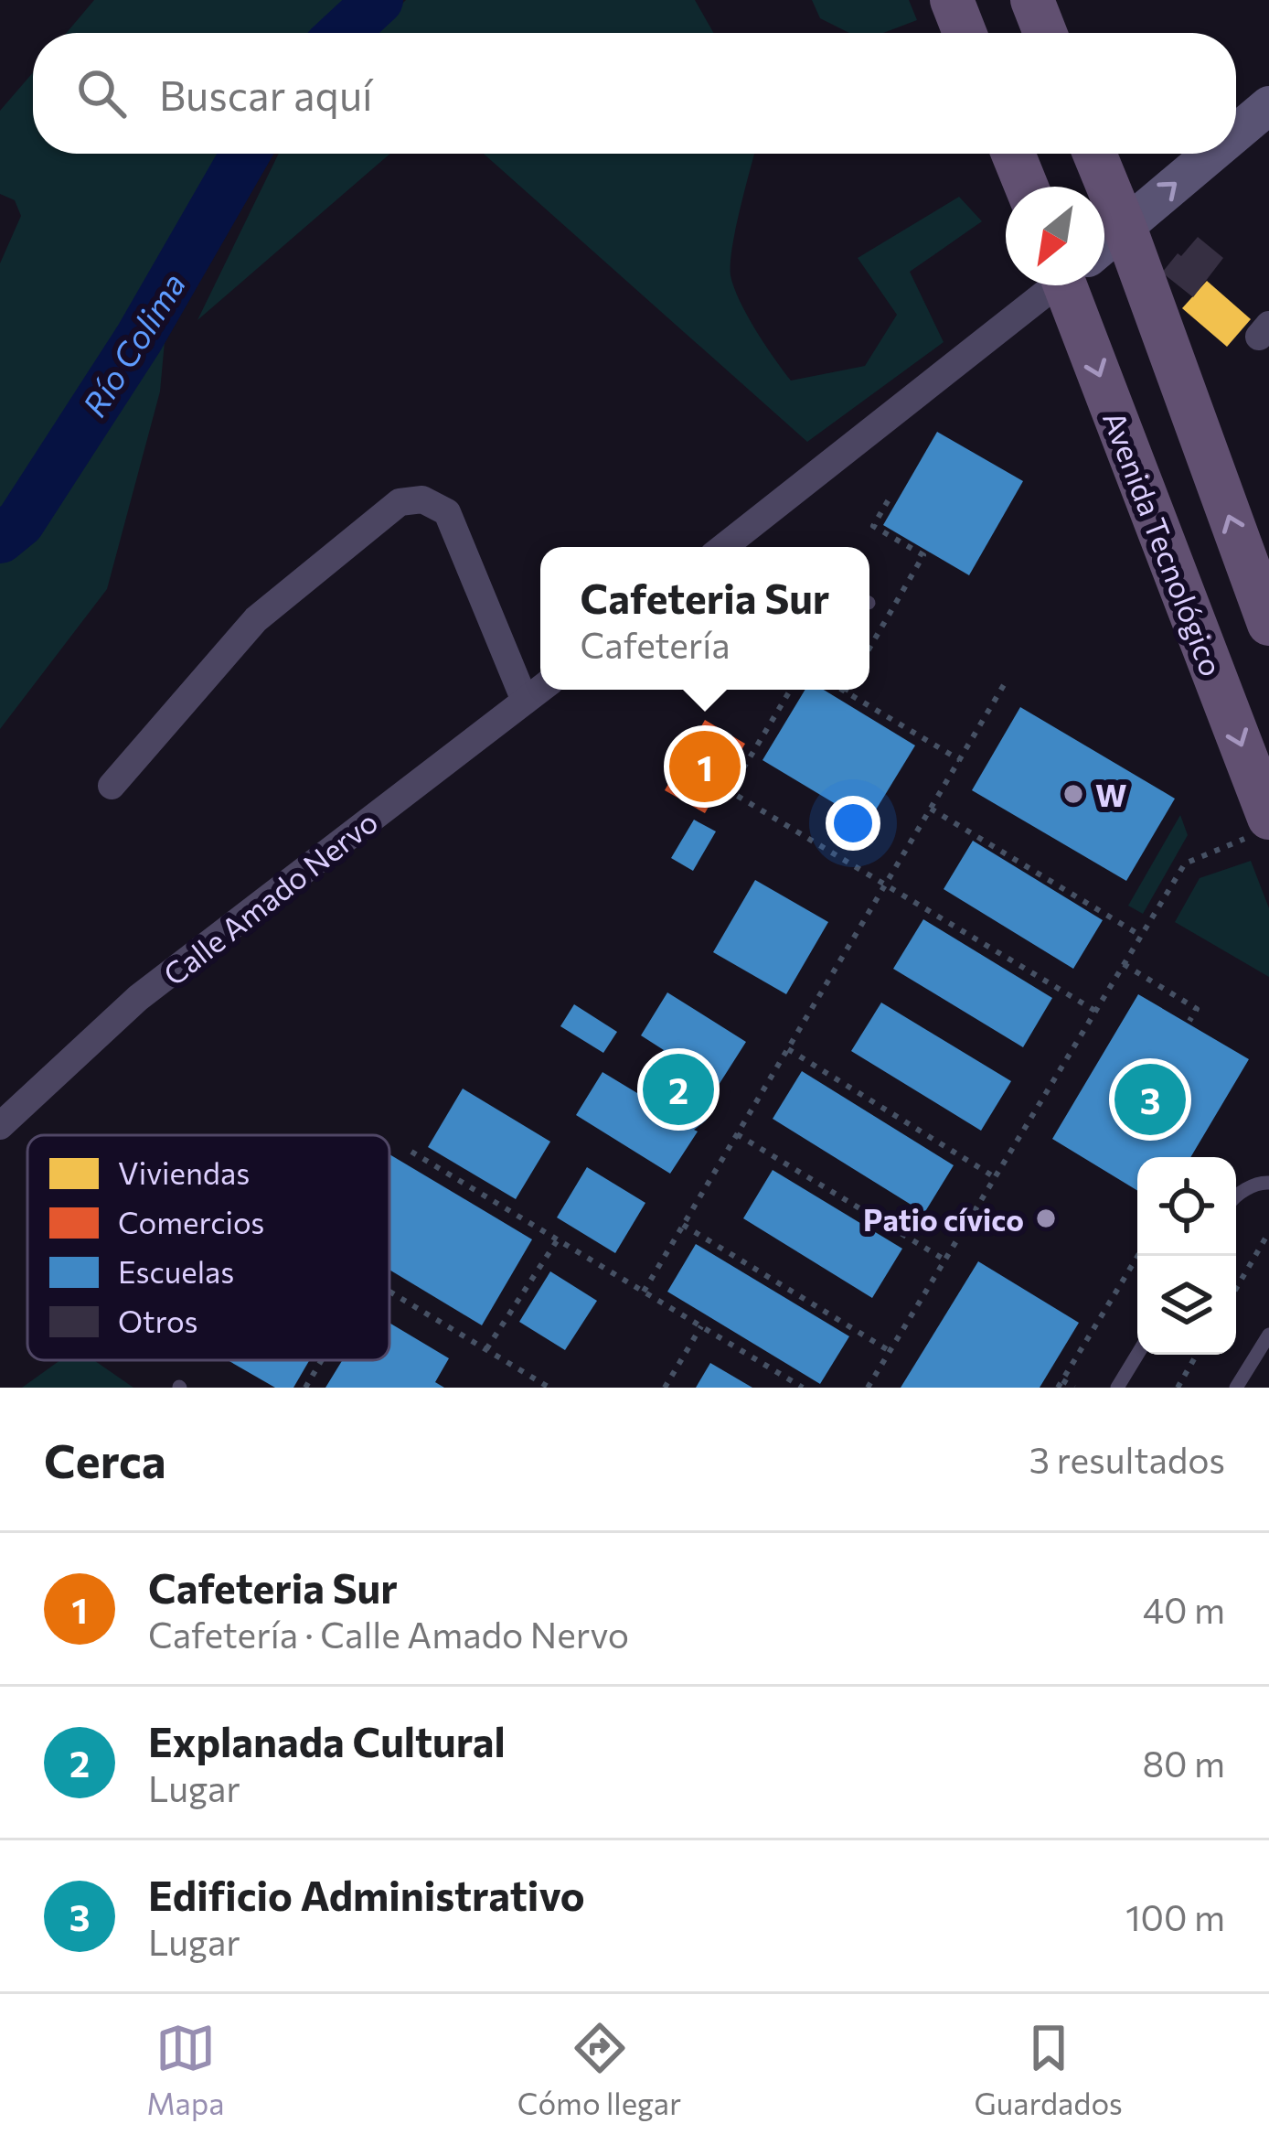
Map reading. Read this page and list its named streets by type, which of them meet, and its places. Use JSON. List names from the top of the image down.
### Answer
{
  "streets": {
    "main road": ["Avenida Tecnológico"],
    "street": ["Calle Amado Nervo"]
  },
  "water": ["Río Colima"],
  "places": ["W", "Patio cívico"],
  "legend": [
    "Viviendas",
    "Comercios",
    "Escuelas",
    "Otros"
  ],
  "north": "bottom left",
  "page": {
    "search": "Buscar aquí",
    "popup": ["Cafeteria Sur", "Cafetería"],
    "pins": ["1", "2", "3"],
    "heading": ["Cerca", "3 resultados"],
    "list": [
      {
        "mark": "1",
        "name": "Cafeteria Sur",
        "note": "Cafetería · Calle Amado Nervo",
        "value": "40 m"
      },
      {
        "mark": "2",
        "name": "Explanada Cultural",
        "note": "Lugar",
        "value": "80 m"
      },
      {
        "mark": "3",
        "name": "Edificio Administrativo",
        "note": "Lugar",
        "value": "100 m"
      }
    ],
    "nav": ["Mapa", "Cómo llegar", "Guardados"]
  }
}
